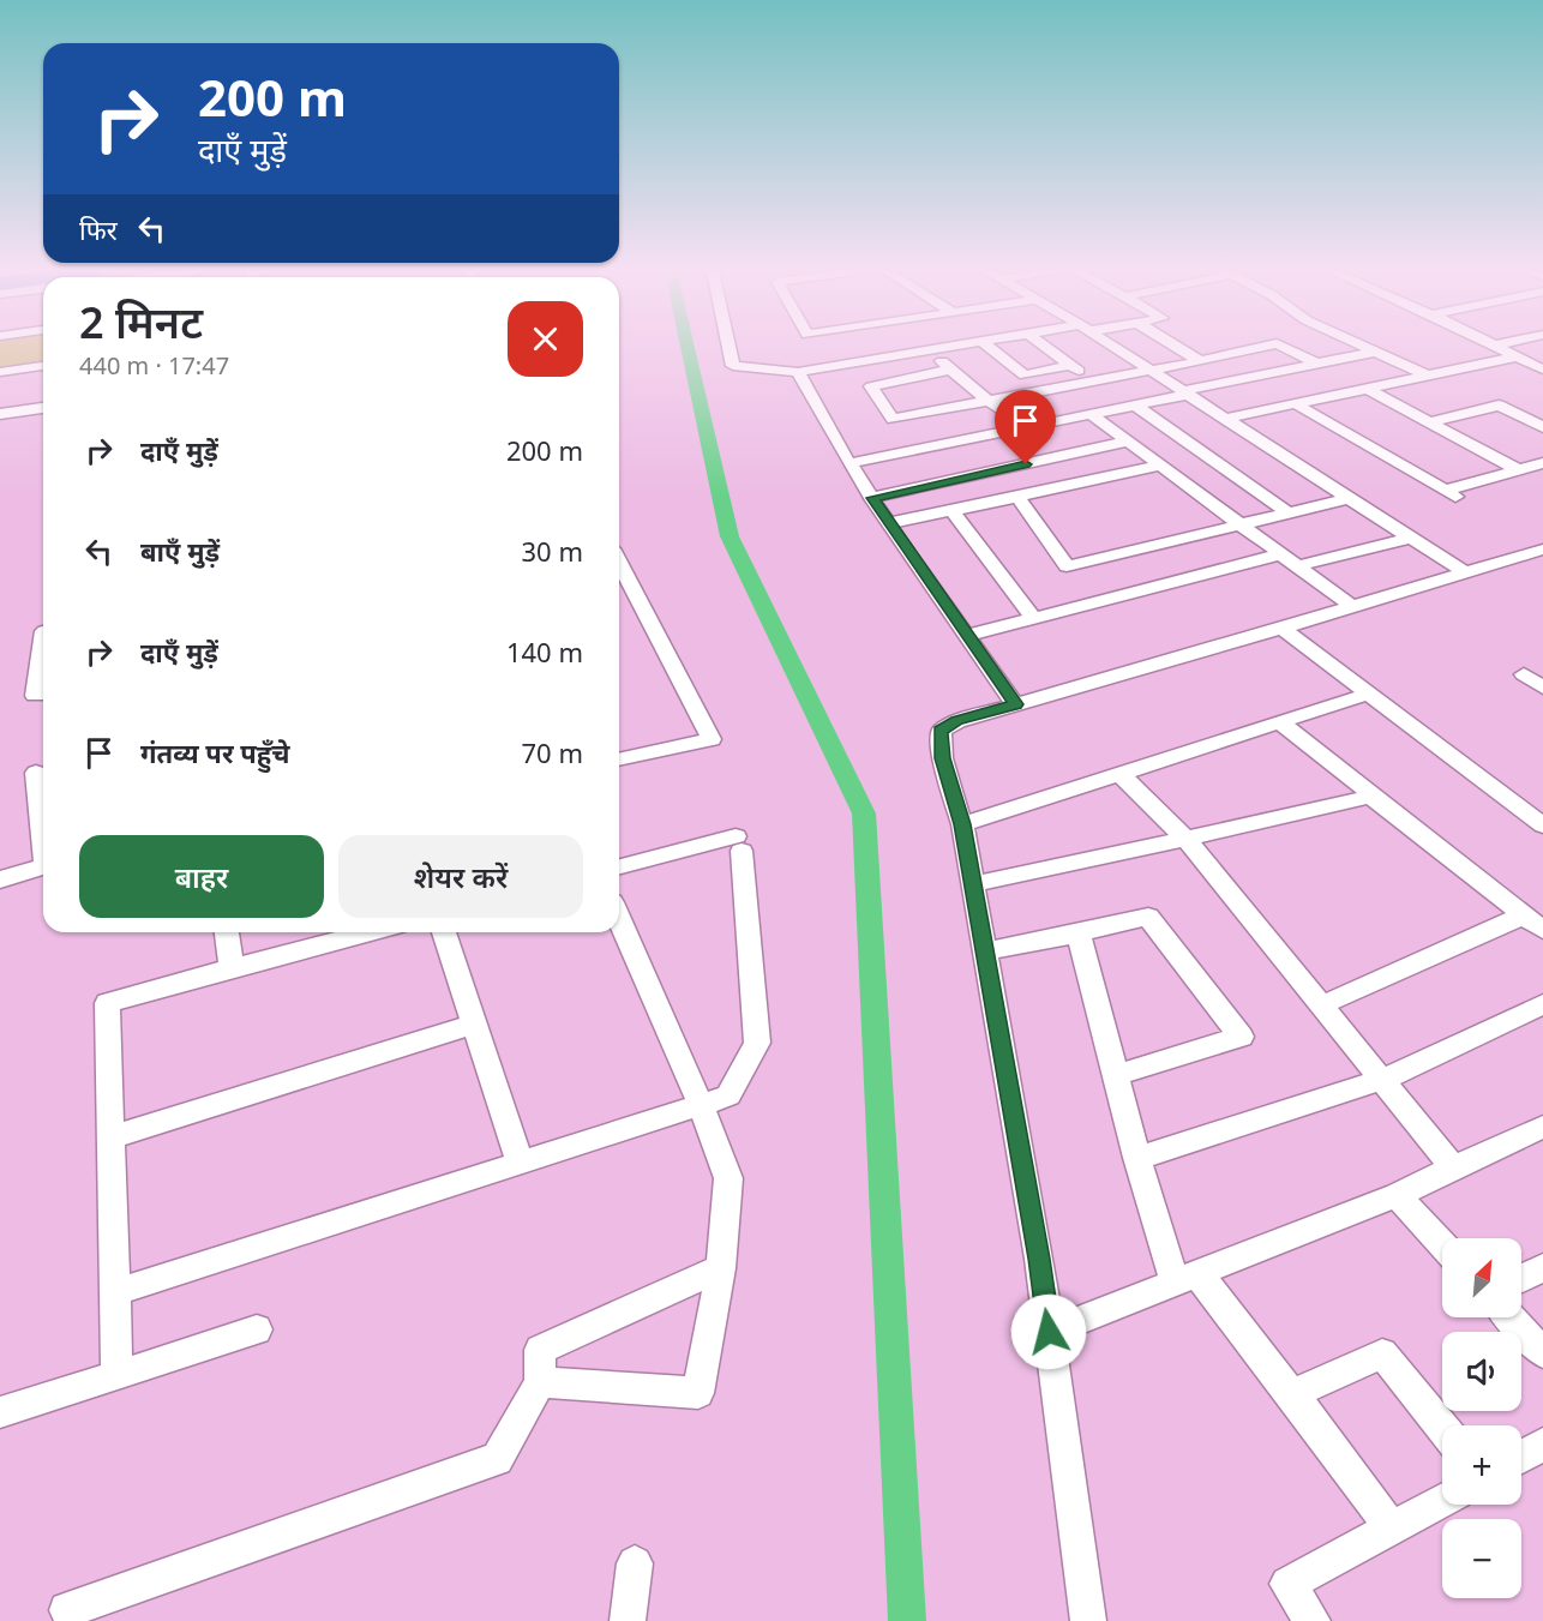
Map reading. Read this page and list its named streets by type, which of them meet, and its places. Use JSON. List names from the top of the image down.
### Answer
{
  "north": "top right",
  "page": {
    "turn": ["200 m", "दाएँ मुड़ें"],
    "then": "फिर",
    "heading": ["2 मिनट", "440 m · 17:47"],
    "list": [
      {
        "name": "दाएँ मुड़ें",
        "value": "200 m"
      },
      {
        "name": "बाएँ मुड़ें",
        "value": "30 m"
      },
      {
        "name": "दाएँ मुड़ें",
        "value": "140 m"
      },
      {
        "name": "गंतव्य पर पहुँचे",
        "value": "70 m"
      }
    ],
    "buttons": ["बाहर", "शेयर करें"],
    "map_buttons": ["+", "−"]
  }
}
